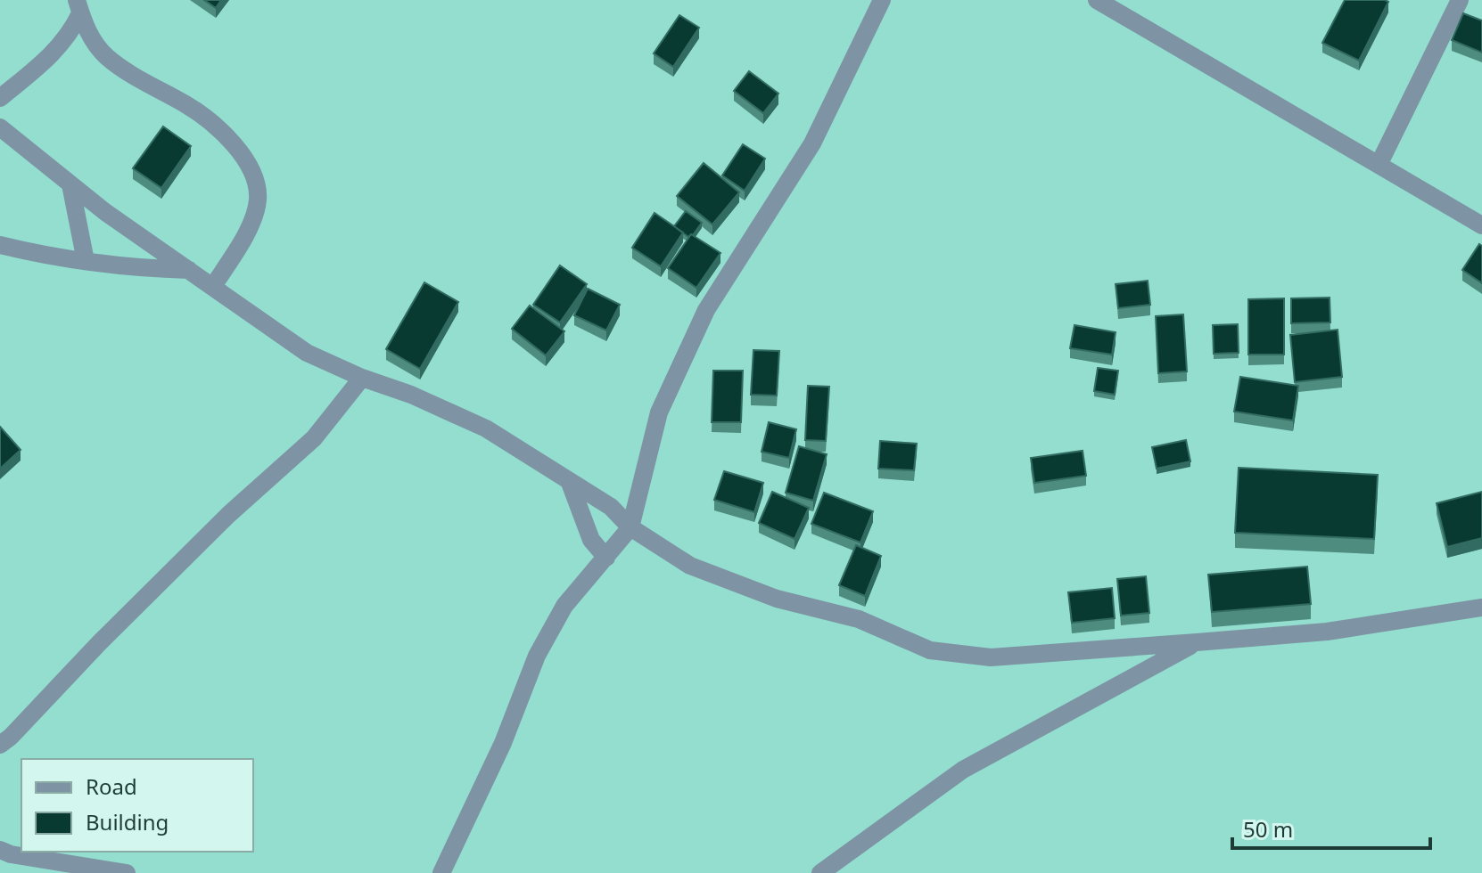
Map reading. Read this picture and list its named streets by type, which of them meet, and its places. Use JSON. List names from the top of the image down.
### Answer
{
  "legend": ["Road", "Building"],
  "scale_bar": "50 m"
}
